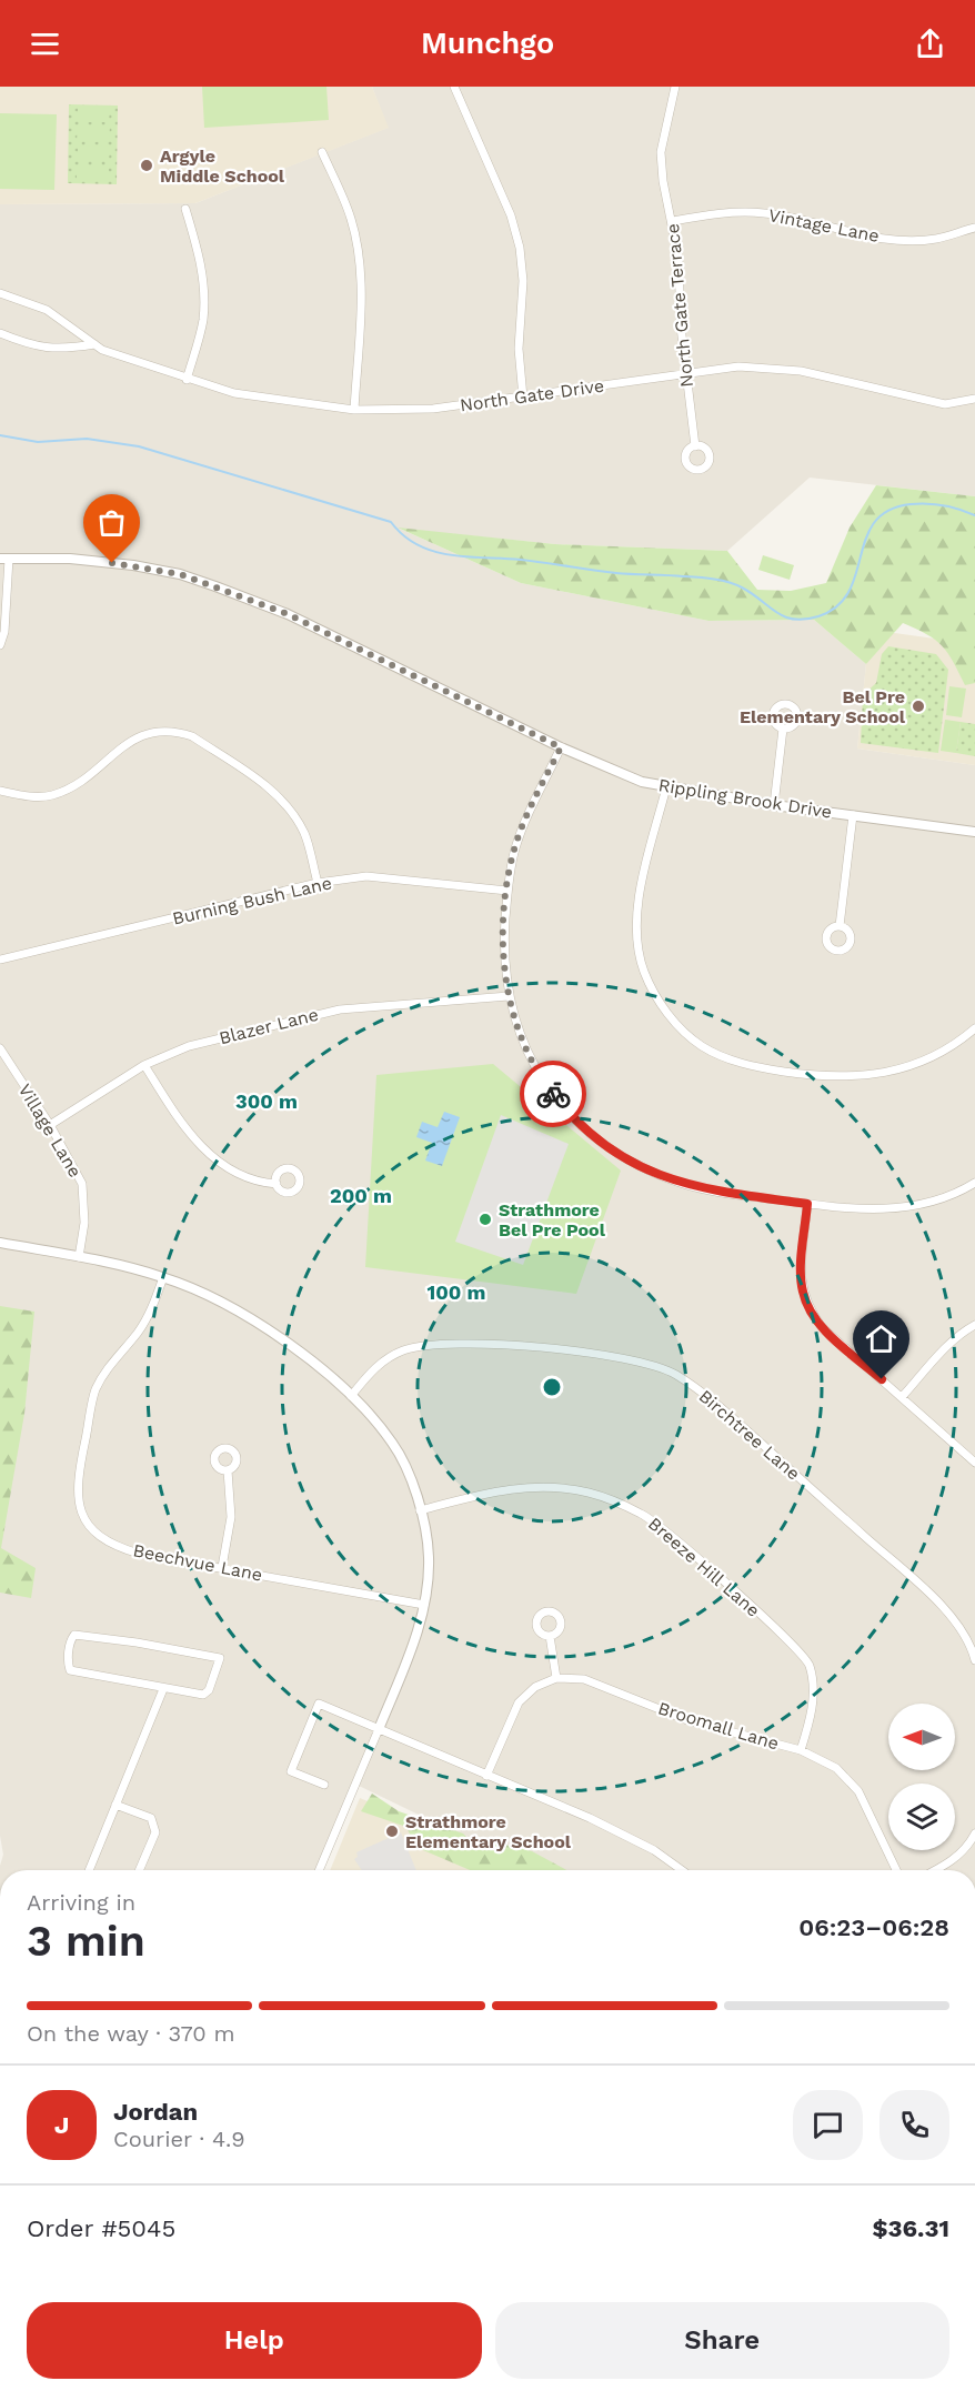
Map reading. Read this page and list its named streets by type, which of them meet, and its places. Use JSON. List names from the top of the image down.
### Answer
{
  "streets": {
    "street": [
      "Vintage Lane",
      "North Gate Terrace",
      "North Gate Drive",
      "Rippling Brook Drive",
      "Burning Bush Lane",
      "Blazer Lane",
      "Village Lane",
      "Birchtree Lane",
      "Beechvue Lane",
      "Breeze Hill Lane",
      "Broomall Lane"
    ]
  },
  "crossings": [
    ["Vintage Lane", "North Gate Terrace"],
    ["North Gate Terrace", "North Gate Drive"],
    ["Blazer Lane", "Village Lane"],
    ["Breeze Hill Lane", "Broomall Lane"]
  ],
  "places": [
    "Argyle Middle School",
    "Bel Pre Elementary School",
    "Strathmore Bel Pre Pool",
    "Strathmore Elementary School"
  ],
  "north": "left",
  "page": {
    "header": "Munchgo",
    "heading": ["3 min", "Arriving in", "06:23–06:28"],
    "panel": [
      "Jordan",
      "Courier · 4.9",
      "Order #5045",
      "$36.31"
    ],
    "bar": "On the way · 370 m",
    "round": "J",
    "buttons": ["Help", "Share"]
  },
  "rings": ["300 m", "200 m", "100 m"]
}
